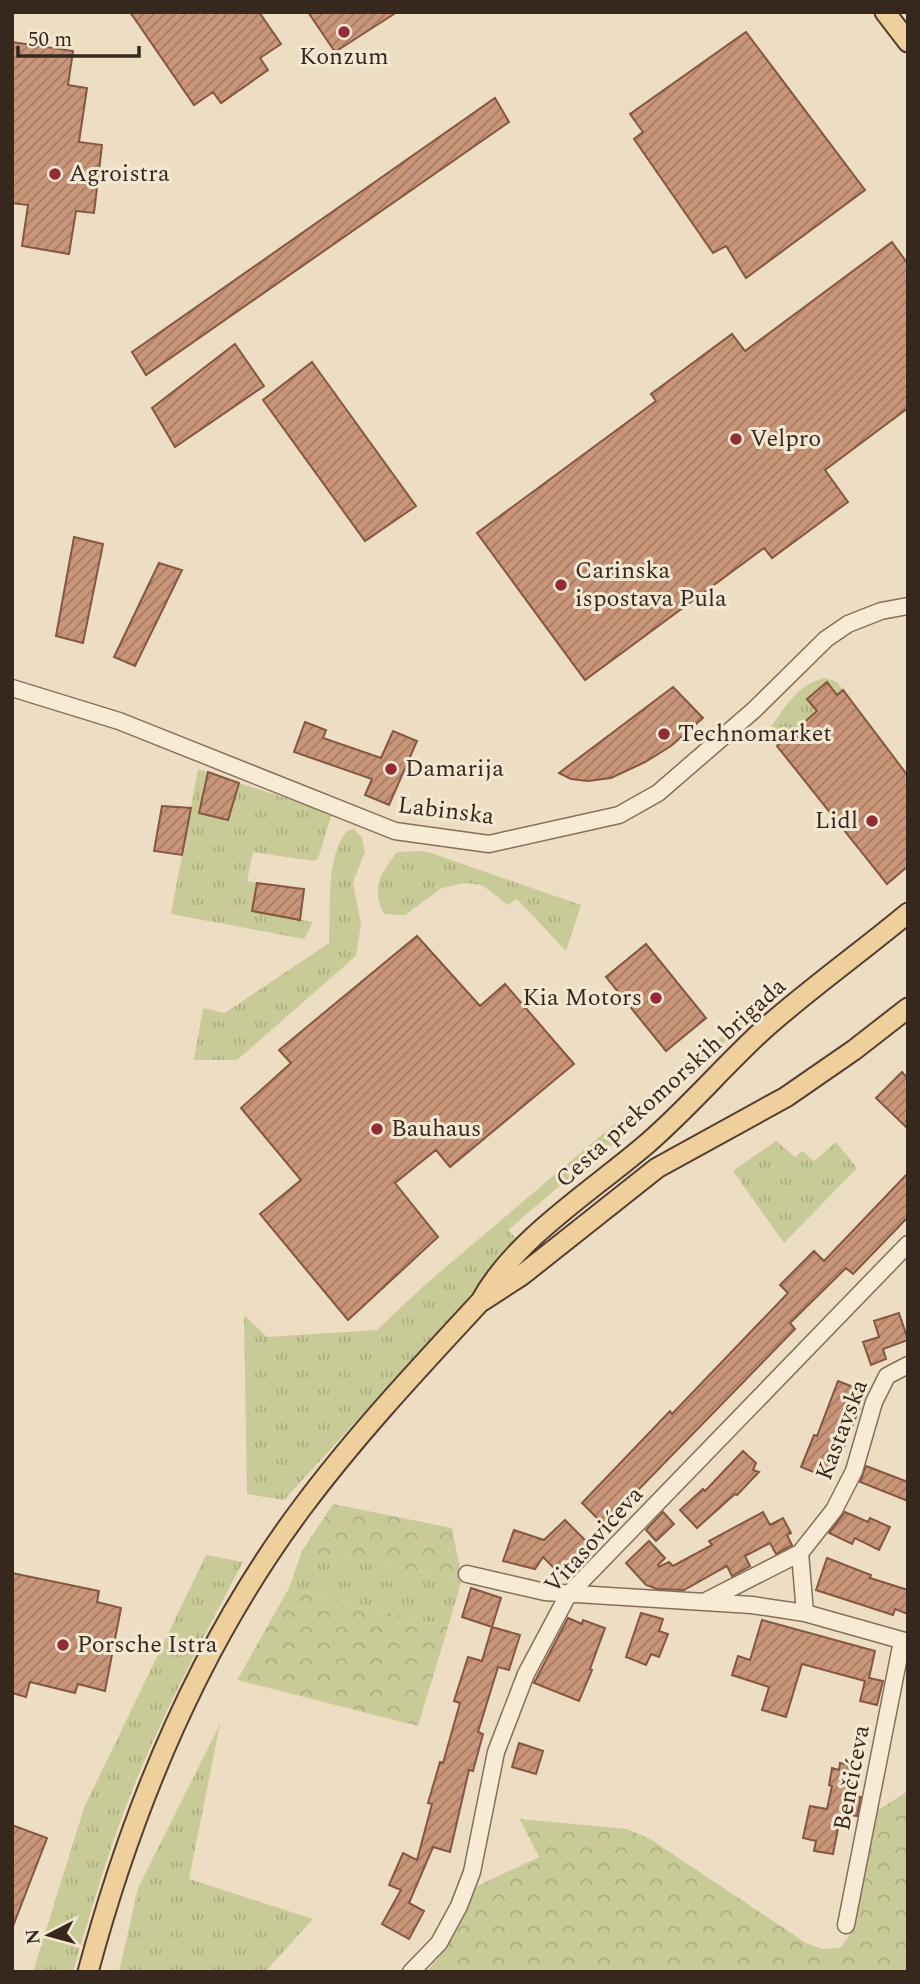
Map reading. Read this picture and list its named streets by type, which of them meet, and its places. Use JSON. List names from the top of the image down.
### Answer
{
  "streets": {
    "main road": ["Cesta prekomorskih brigada"],
    "street": [
      "Labinska",
      "Kastavska",
      "Vitasovićeva",
      "Benčićeva"
    ]
  },
  "crossings": [
    ["Kastavska", "Benčićeva"],
    ["Vitasovićeva", "Benčićeva"]
  ],
  "places": [
    "Konzum",
    "Agroistra",
    "Velpro",
    "Carinska ispostava Pula",
    "Technomarket",
    "Damarija",
    "Lidl",
    "Kia Motors",
    "Bauhaus",
    "Porsche Istra"
  ],
  "scale_bar": "50 m",
  "north": "left"
}
